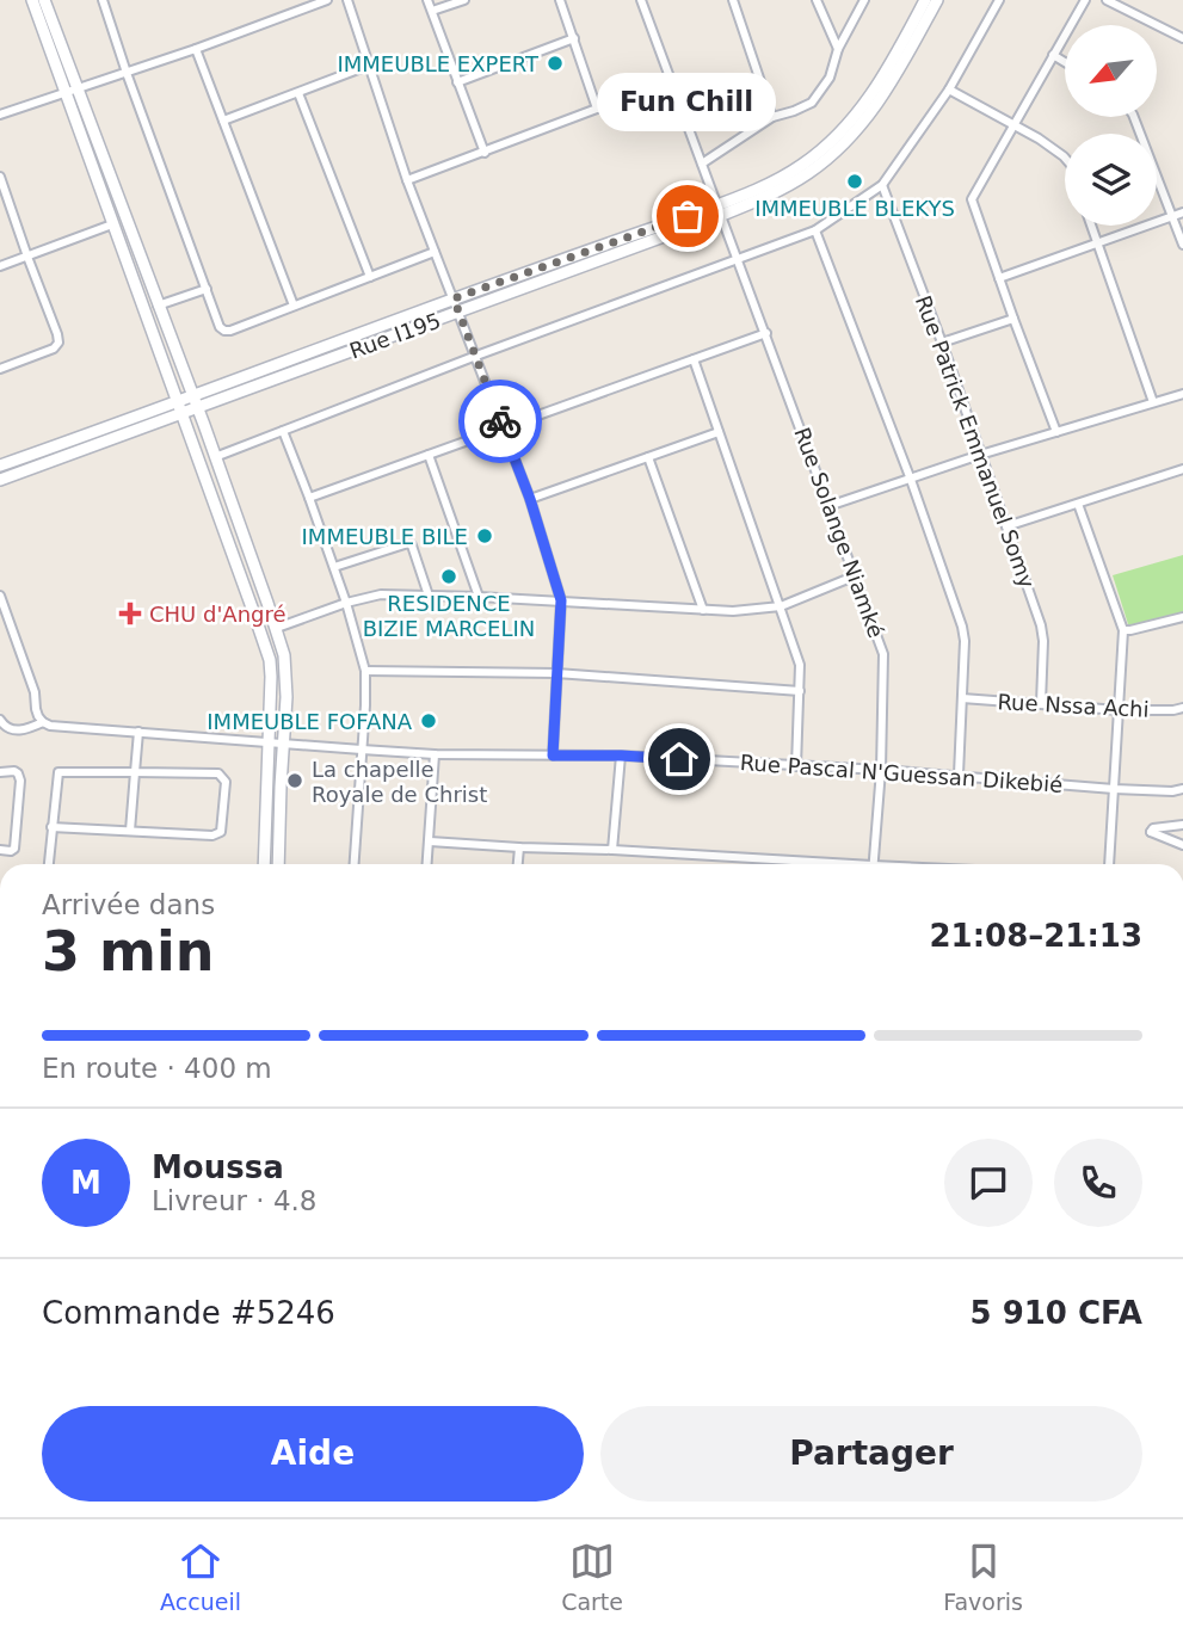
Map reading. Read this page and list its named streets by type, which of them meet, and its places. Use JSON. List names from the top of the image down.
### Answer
{
  "streets": {
    "main road": ["Rue I195"],
    "street": [
      "Rue Patrick Emmanuel Somy",
      "Rue Solange Niamké",
      "Rue Nssa Achi",
      "Rue Pascal N'Guessan Dikebié"
    ]
  },
  "crossings": [
    ["Rue I195", "Rue Solange Niamké"],
    ["Rue Patrick Emmanuel Somy", "Rue Nssa Achi"],
    ["Rue Solange Niamké", "Rue Pascal N'Guessan Dikebié"]
  ],
  "places": {
    "other": [
      "IMMEUBLE EXPERT",
      "IMMEUBLE BLEKYS",
      "Fun Chill",
      "IMMEUBLE BILE",
      "RESIDENCE BIZIE MARCELIN",
      "IMMEUBLE FOFANA",
      "La chapelle Royale de Christ"
    ],
    "health": ["CHU d'Angré"]
  },
  "north": "bottom left",
  "page": {
    "bubble": "Fun Chill",
    "heading": ["3 min", "Arrivée dans", "21:08–21:13"],
    "panel": [
      "Moussa",
      "Livreur · 4.8",
      "Commande #5246",
      "5 910 CFA"
    ],
    "bar": "En route · 400 m",
    "round": "M",
    "buttons": ["Aide", "Partager"],
    "tabs": ["Accueil", "Carte", "Favoris"]
  }
}
